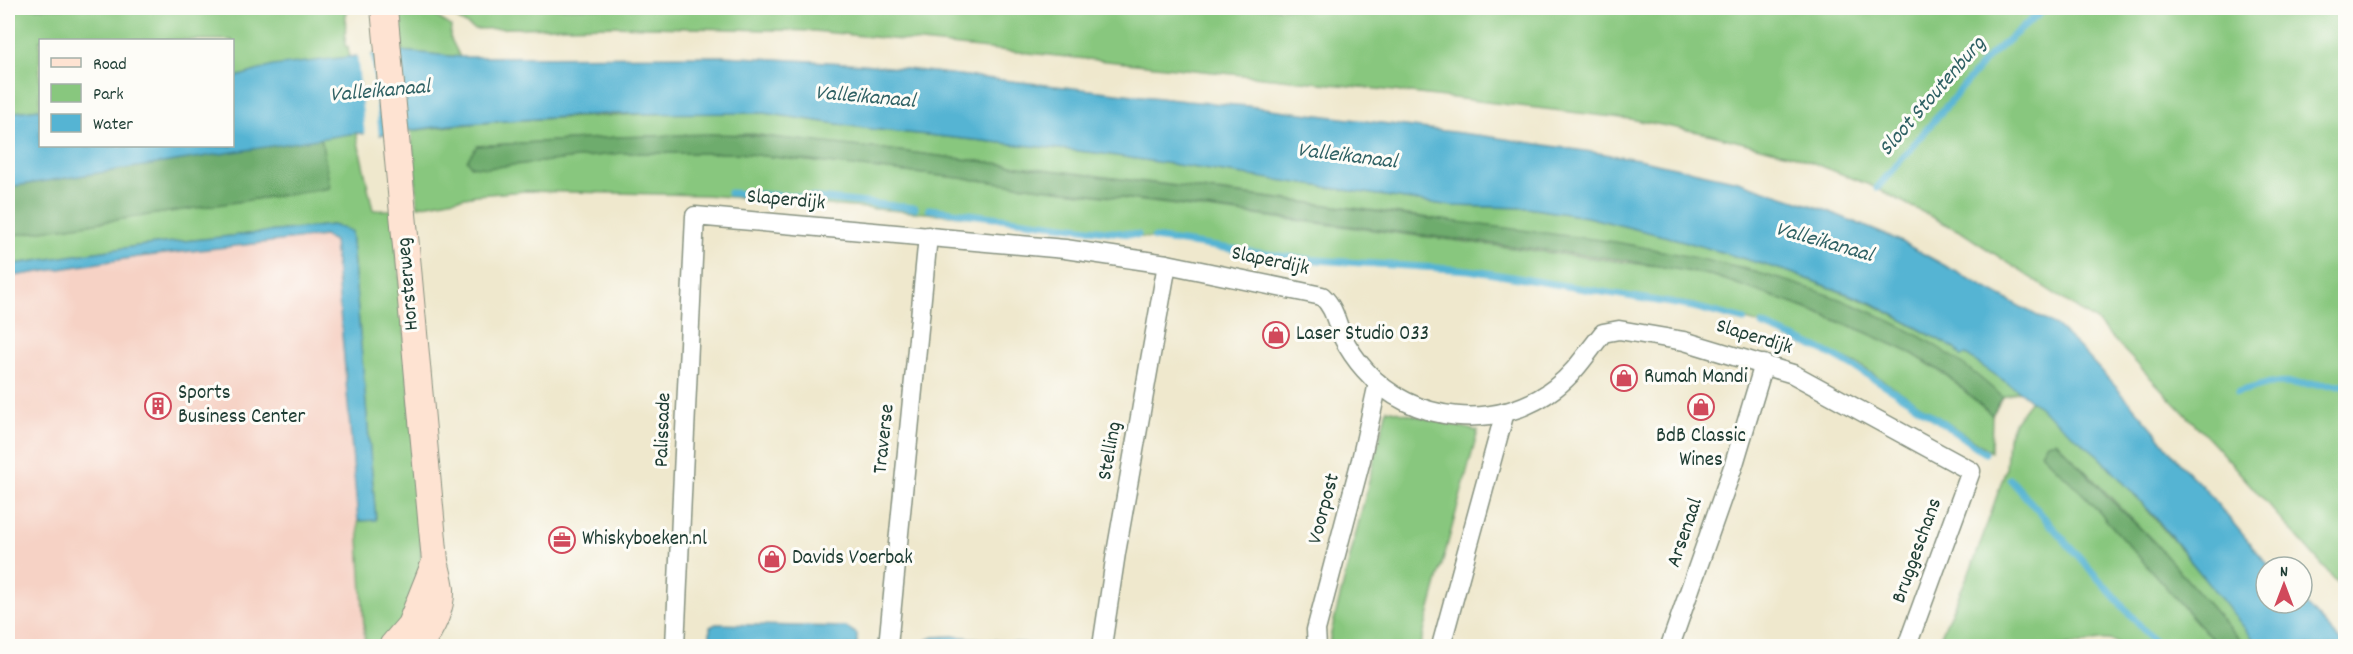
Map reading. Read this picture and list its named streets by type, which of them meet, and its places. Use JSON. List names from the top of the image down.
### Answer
{
  "streets": {
    "street": [
      "Slaperdijk",
      "Horsterweg",
      "Palissade",
      "Traverse",
      "Stelling",
      "Voorpost",
      "Arsenaal",
      "Bruggeschans"
    ]
  },
  "crossings": [
    ["Slaperdijk", "Palissade"],
    ["Slaperdijk", "Traverse"],
    ["Slaperdijk", "Stelling"],
    ["Slaperdijk", "Voorpost"],
    ["Slaperdijk", "Arsenaal"],
    ["Slaperdijk", "Bruggeschans"]
  ],
  "water": ["Valleikanaal", "Sloot Stoutenburg"],
  "places": {
    "shop": [
      "Laser Studio 033",
      "Rumah Mandi",
      "BdB Classic Wines",
      "Davids Voerbak"
    ],
    "building": ["Sports Business Center"],
    "office": ["Whiskyboeken.nl"]
  },
  "legend": ["Road", "Park", "Water"],
  "north": "top"
}
